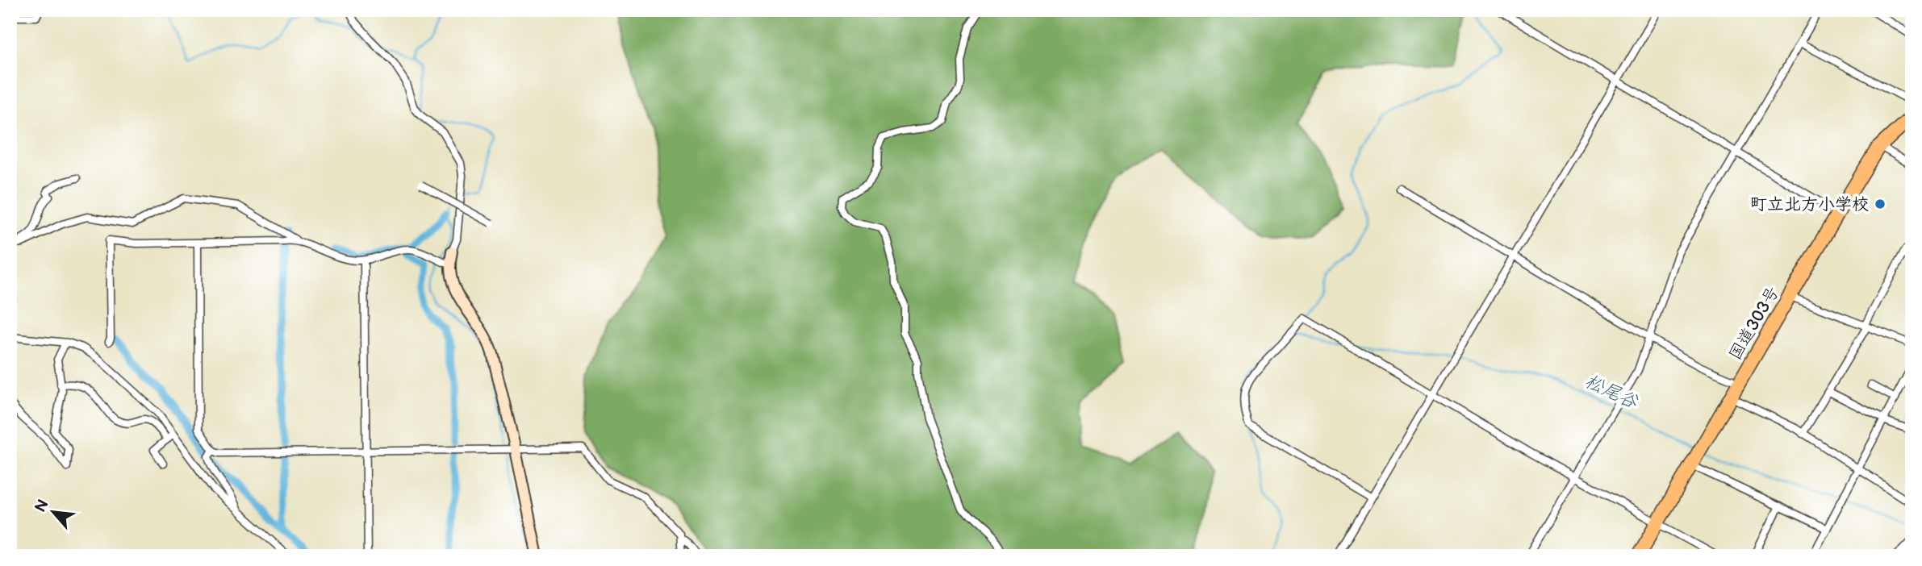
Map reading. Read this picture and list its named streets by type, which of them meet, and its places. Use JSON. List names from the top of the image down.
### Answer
{
  "streets": {
    "highway": ["国道303号"]
  },
  "water": ["松尾谷"],
  "places": ["町立北方小学校"],
  "north": "top left"
}
